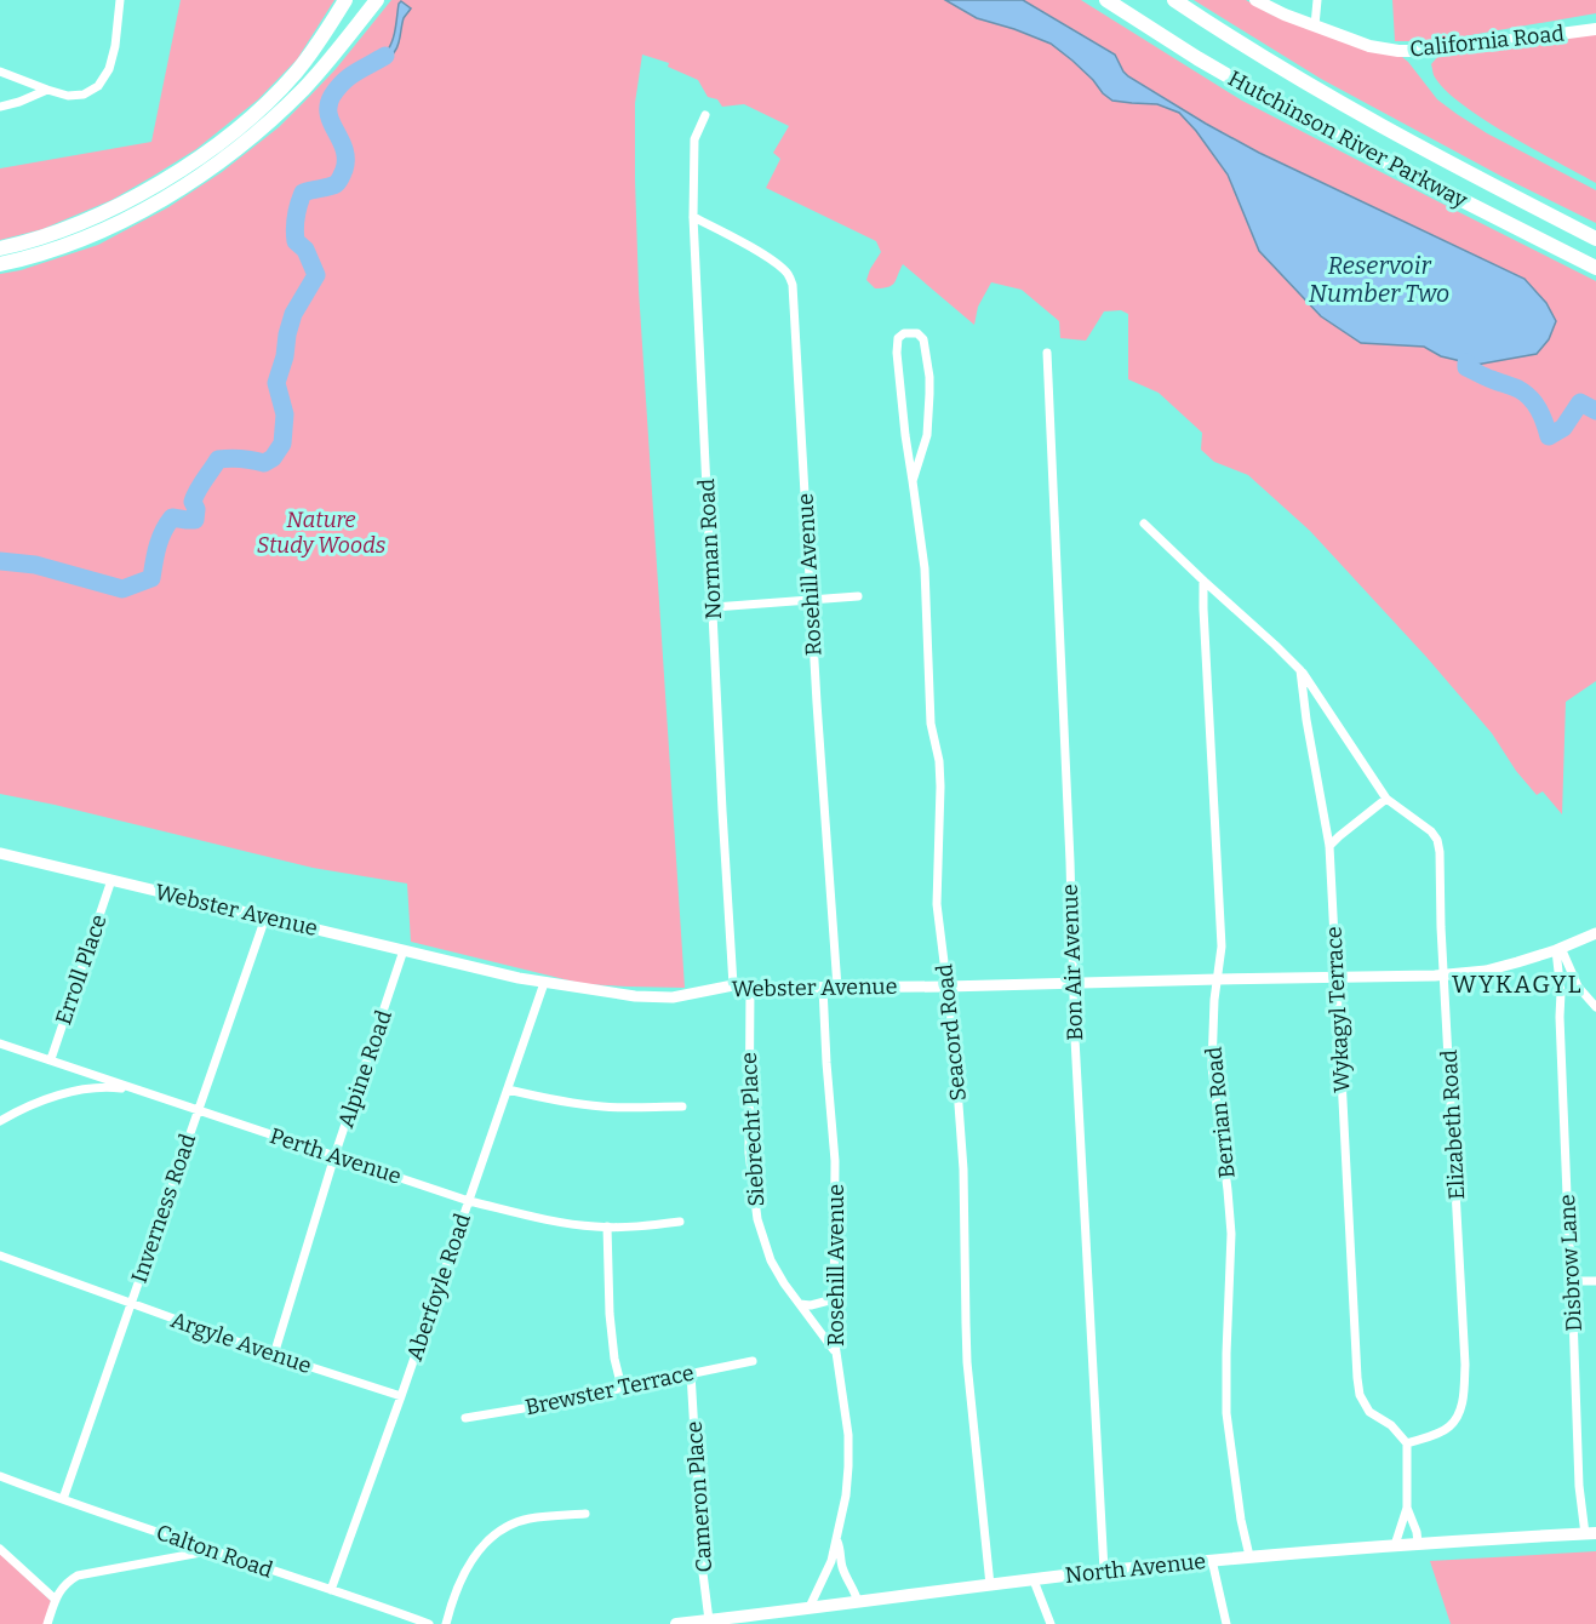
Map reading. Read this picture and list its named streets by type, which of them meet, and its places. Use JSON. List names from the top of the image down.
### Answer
{
  "streets": {
    "highway": ["Hutchinson River Parkway"],
    "main road": ["California Road", "North Avenue"],
    "street": [
      "Norman Road",
      "Rosehill Avenue",
      "Webster Avenue",
      "Bon Air Avenue",
      "Erroll Place",
      "Wykagyl Terrace",
      "Seacord Road",
      "Alpine Road",
      "Berrian Road",
      "Elizabeth Road",
      "Siebrecht Place",
      "Perth Avenue",
      "Inverness Road",
      "Disbrow Lane",
      "Aberfoyle Road",
      "Argyle Avenue",
      "Brewster Terrace",
      "Cameron Place",
      "Calton Road"
    ]
  },
  "crossings": [
    ["Norman Road", "Rosehill Avenue"],
    ["Norman Road", "Webster Avenue"],
    ["Rosehill Avenue", "Webster Avenue"],
    ["Rosehill Avenue", "Siebrecht Place"],
    ["Rosehill Avenue", "North Avenue"],
    ["Webster Avenue", "Bon Air Avenue"],
    ["Webster Avenue", "Erroll Place"],
    ["Webster Avenue", "Wykagyl Terrace"],
    ["Webster Avenue", "Seacord Road"],
    ["Webster Avenue", "Alpine Road"],
    ["Webster Avenue", "Berrian Road"],
    ["Webster Avenue", "Elizabeth Road"],
    ["Webster Avenue", "Siebrecht Place"],
    ["Webster Avenue", "Inverness Road"],
    ["Webster Avenue", "Disbrow Lane"],
    ["Webster Avenue", "Aberfoyle Road"],
    ["Bon Air Avenue", "North Avenue"],
    ["Erroll Place", "Perth Avenue"],
    ["Wykagyl Terrace", "Elizabeth Road"],
    ["Seacord Road", "North Avenue"],
    ["Alpine Road", "Perth Avenue"],
    ["Alpine Road", "Argyle Avenue"],
    ["Berrian Road", "North Avenue"],
    ["Perth Avenue", "Inverness Road"],
    ["Perth Avenue", "Aberfoyle Road"],
    ["Inverness Road", "Argyle Avenue"],
    ["Inverness Road", "Calton Road"],
    ["Disbrow Lane", "North Avenue"],
    ["Aberfoyle Road", "Argyle Avenue"],
    ["Aberfoyle Road", "Calton Road"],
    ["Brewster Terrace", "Cameron Place"],
    ["Cameron Place", "North Avenue"]
  ],
  "districts": ["WYKAGYL"],
  "water": ["Reservoir Number Two"],
  "parks": ["Nature Study Woods"]
}
